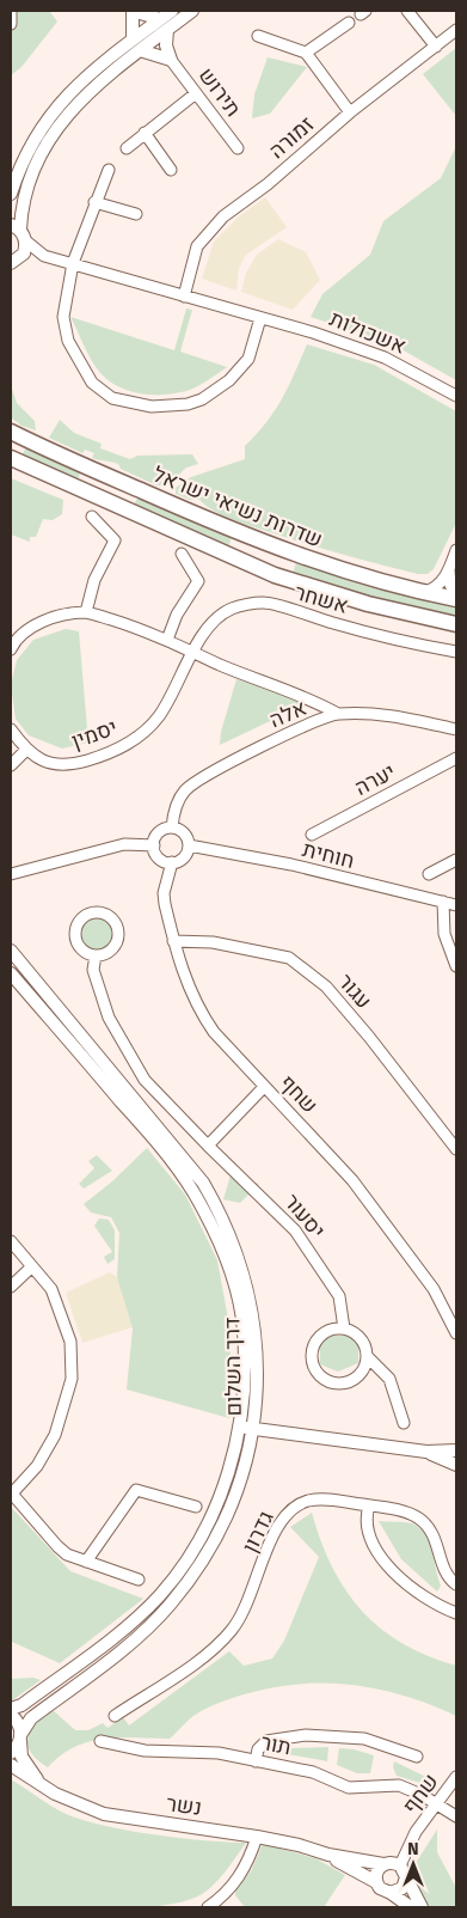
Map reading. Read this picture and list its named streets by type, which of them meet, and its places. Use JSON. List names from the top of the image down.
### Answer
{
  "streets": {
    "main road": ["שדרות נשיאי ישראל"],
    "street": [
      "תירוש",
      "זמורה",
      "אשכולות",
      "אשחר",
      "אלה",
      "יסמין",
      "יערה",
      "חוחית",
      "עגור",
      "שחף",
      "יסעור",
      "דרך השלום",
      "גדרון",
      "תור",
      "נשר"
    ]
  },
  "crossings": [
    ["זמורה", "אשכולות"],
    ["אשחר", "יסמין"],
    ["אלה", "חוחית"],
    ["אלה", "שחף"],
    ["חוחית", "שחף"],
    ["עגור", "שחף"],
    ["שחף", "תור"],
    ["שחף", "נשר"],
    ["דרך השלום", "נשר"]
  ],
  "north": "top"
}
